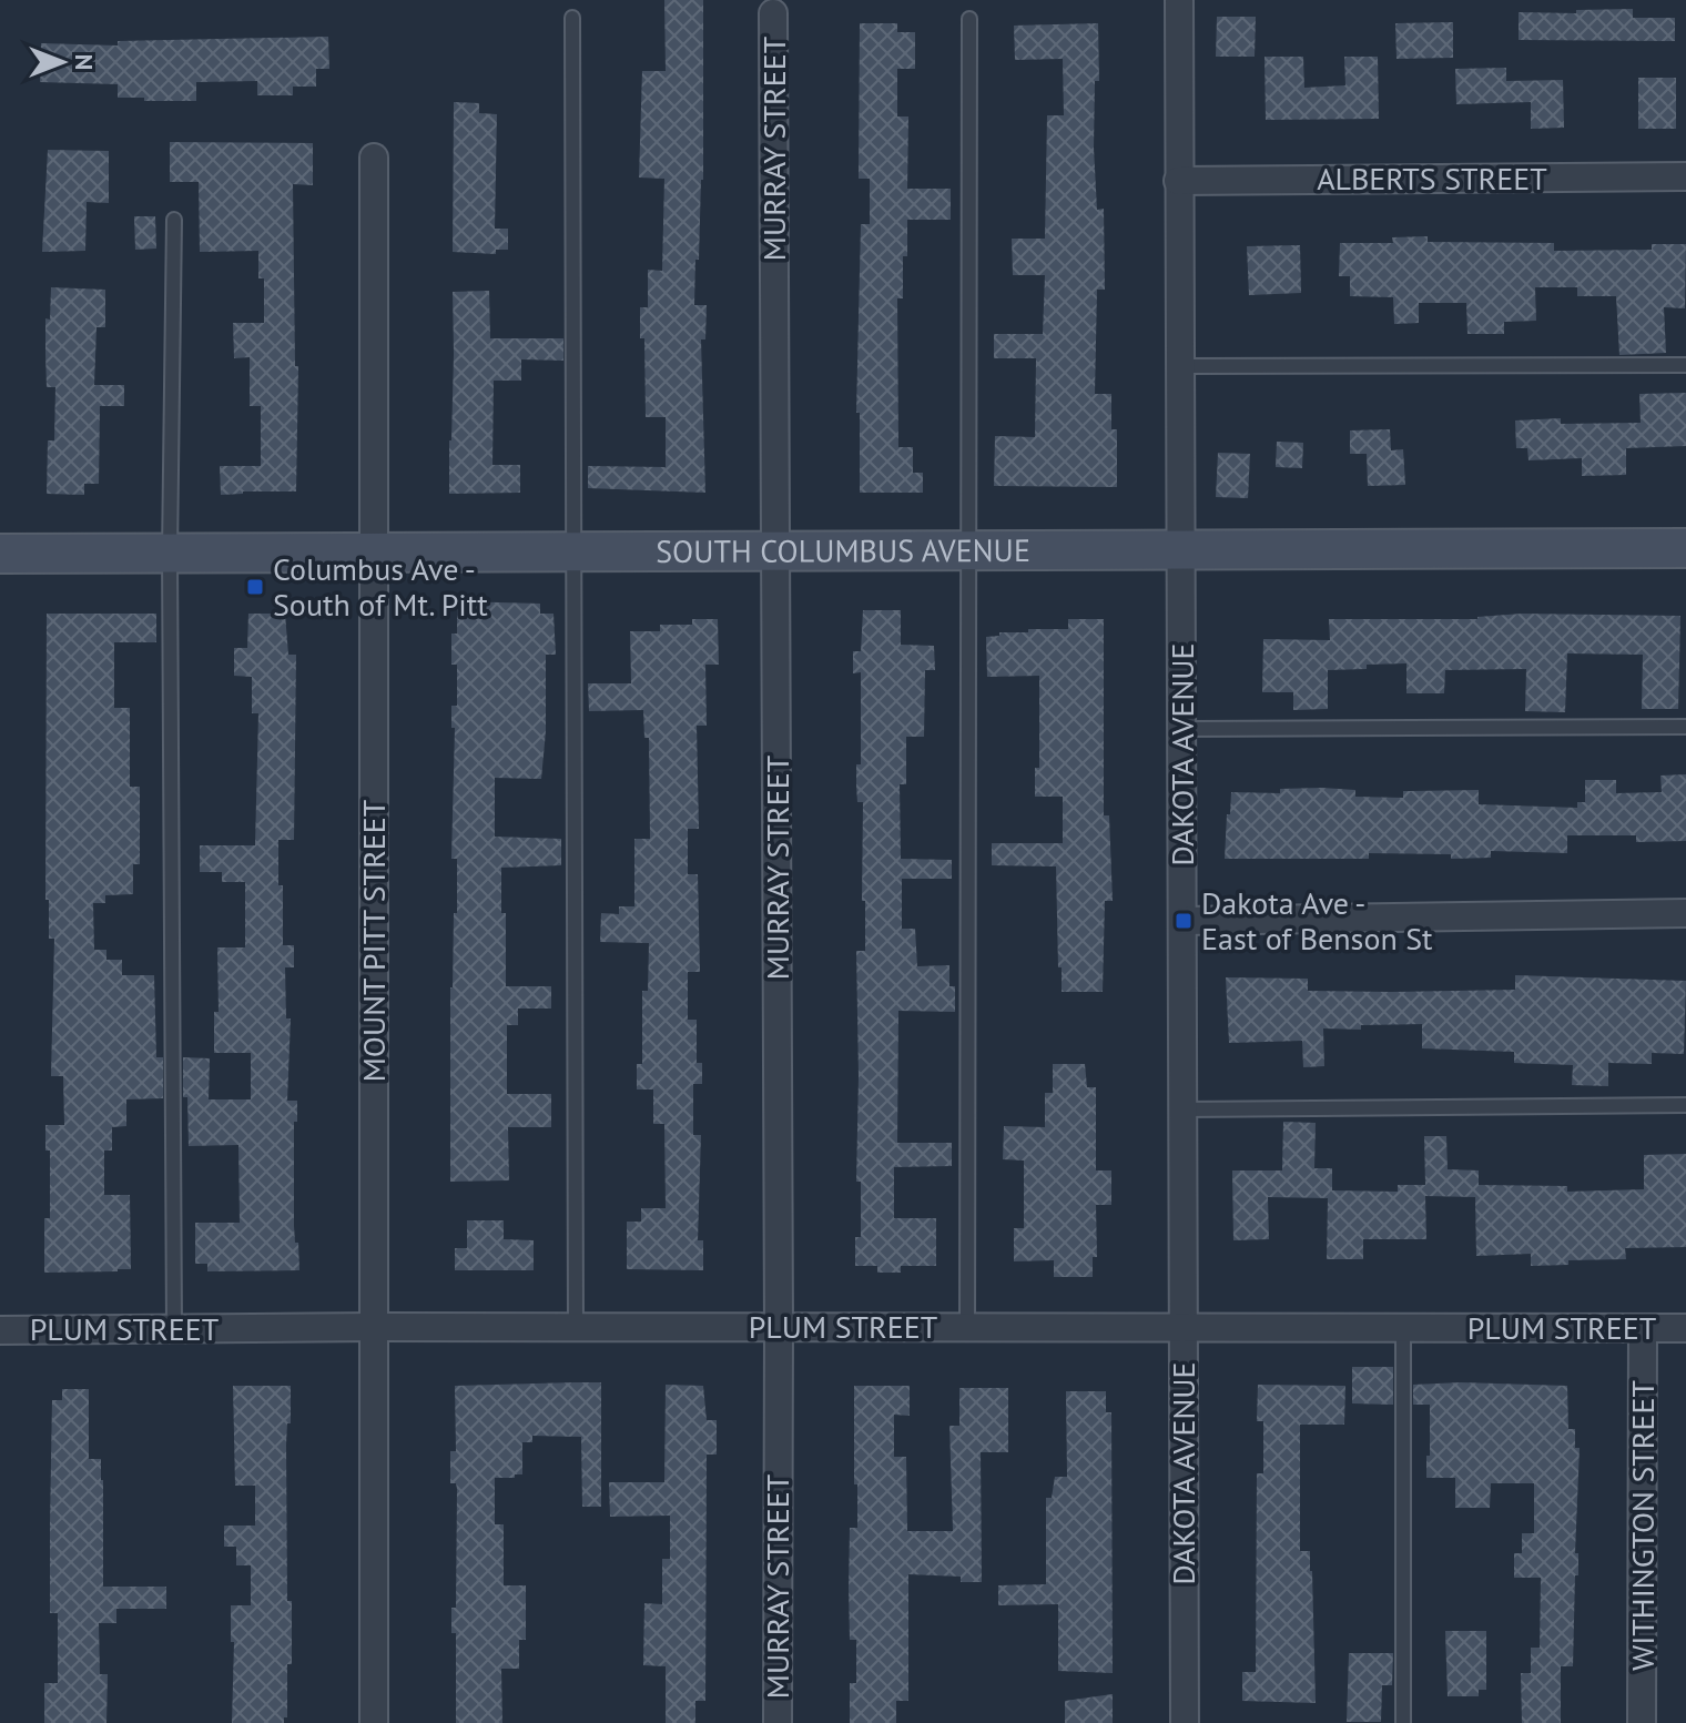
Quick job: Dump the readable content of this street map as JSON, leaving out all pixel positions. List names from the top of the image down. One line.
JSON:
{"streets":{"main road":["SOUTH COLUMBUS AVENUE"],"street":["MURRAY STREET","ALBERTS STREET","DAKOTA AVENUE","MOUNT PITT STREET","PLUM STREET","WITHINGTON STREET"]},"crossings":[["MURRAY STREET","SOUTH COLUMBUS AVENUE"],["MURRAY STREET","PLUM STREET"],["ALBERTS STREET","DAKOTA AVENUE"],["SOUTH COLUMBUS AVENUE","DAKOTA AVENUE"],["SOUTH COLUMBUS AVENUE","MOUNT PITT STREET"],["DAKOTA AVENUE","PLUM STREET"],["MOUNT PITT STREET","PLUM STREET"],["PLUM STREET","WITHINGTON STREET"]],"places":{"transit":["Columbus Ave - South of Mt. Pitt","Dakota Ave - East of Benson St"]},"north":"right"}
